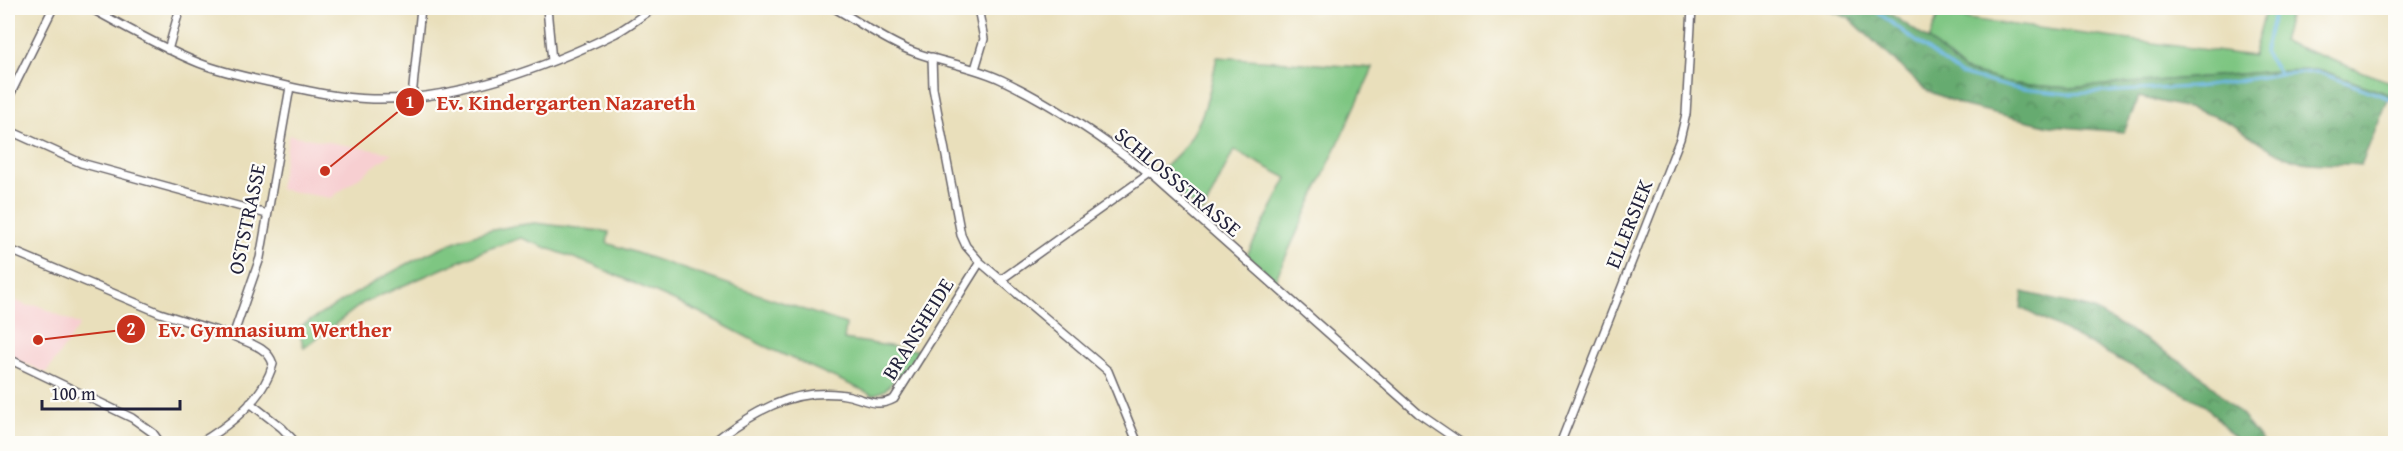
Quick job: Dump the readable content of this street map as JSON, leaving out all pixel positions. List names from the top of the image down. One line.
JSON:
{"streets":{"street":["SCHLOSSSTRASSE","OSTSTRASSE","ELLERSIEK","BRANSHEIDE"]},"places":["Ev. Kindergarten Nazareth","Ev. Gymnasium Werther"],"scale_bar":"100 m"}
